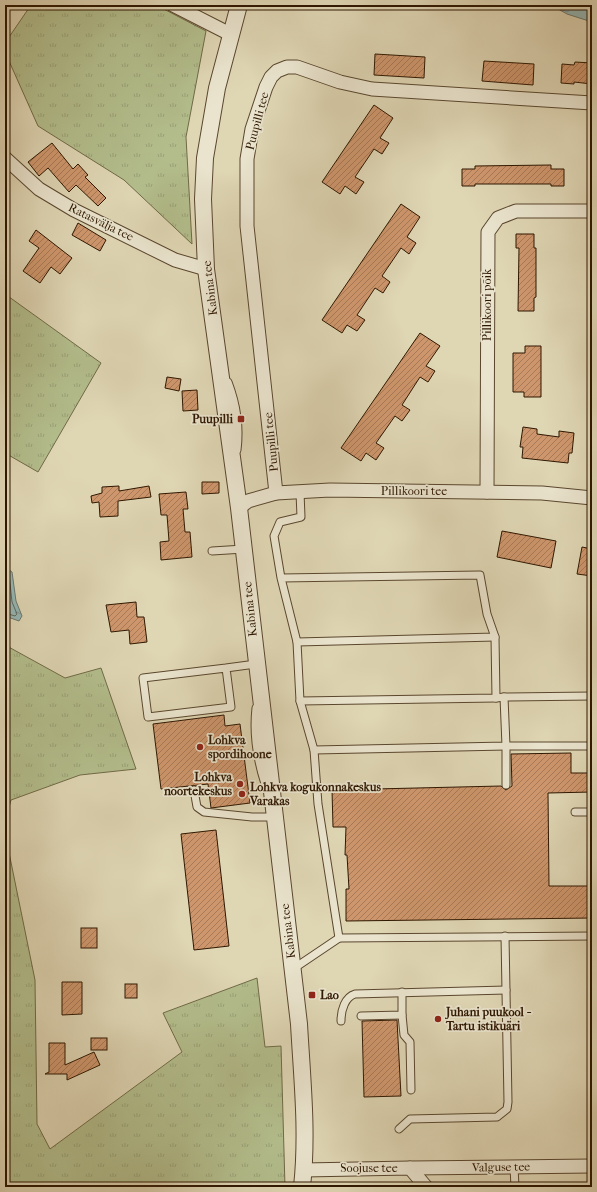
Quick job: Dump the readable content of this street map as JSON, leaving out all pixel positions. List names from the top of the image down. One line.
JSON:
{"streets":{"street":["Puupilli tee","Ratasvälja tee","Kabina tee","Pillikoori põik","Pillikoori tee","Valguse tee","Soojuse tee"]},"crossings":[["Puupilli tee","Pillikoori tee"],["Ratasvälja tee","Kabina tee"],["Kabina tee","Pillikoori tee"],["Kabina tee","Soojuse tee"],["Pillikoori põik","Pillikoori tee"],["Valguse tee","Soojuse tee"]],"places":{"transit":["Puupilli","Lao"],"other":["Lohkva spordihoone","Lohkva noortekeskus","Lohkva kogukonnakeskus Varakas","Juhani puukool - Tartu istikuäri"]}}
